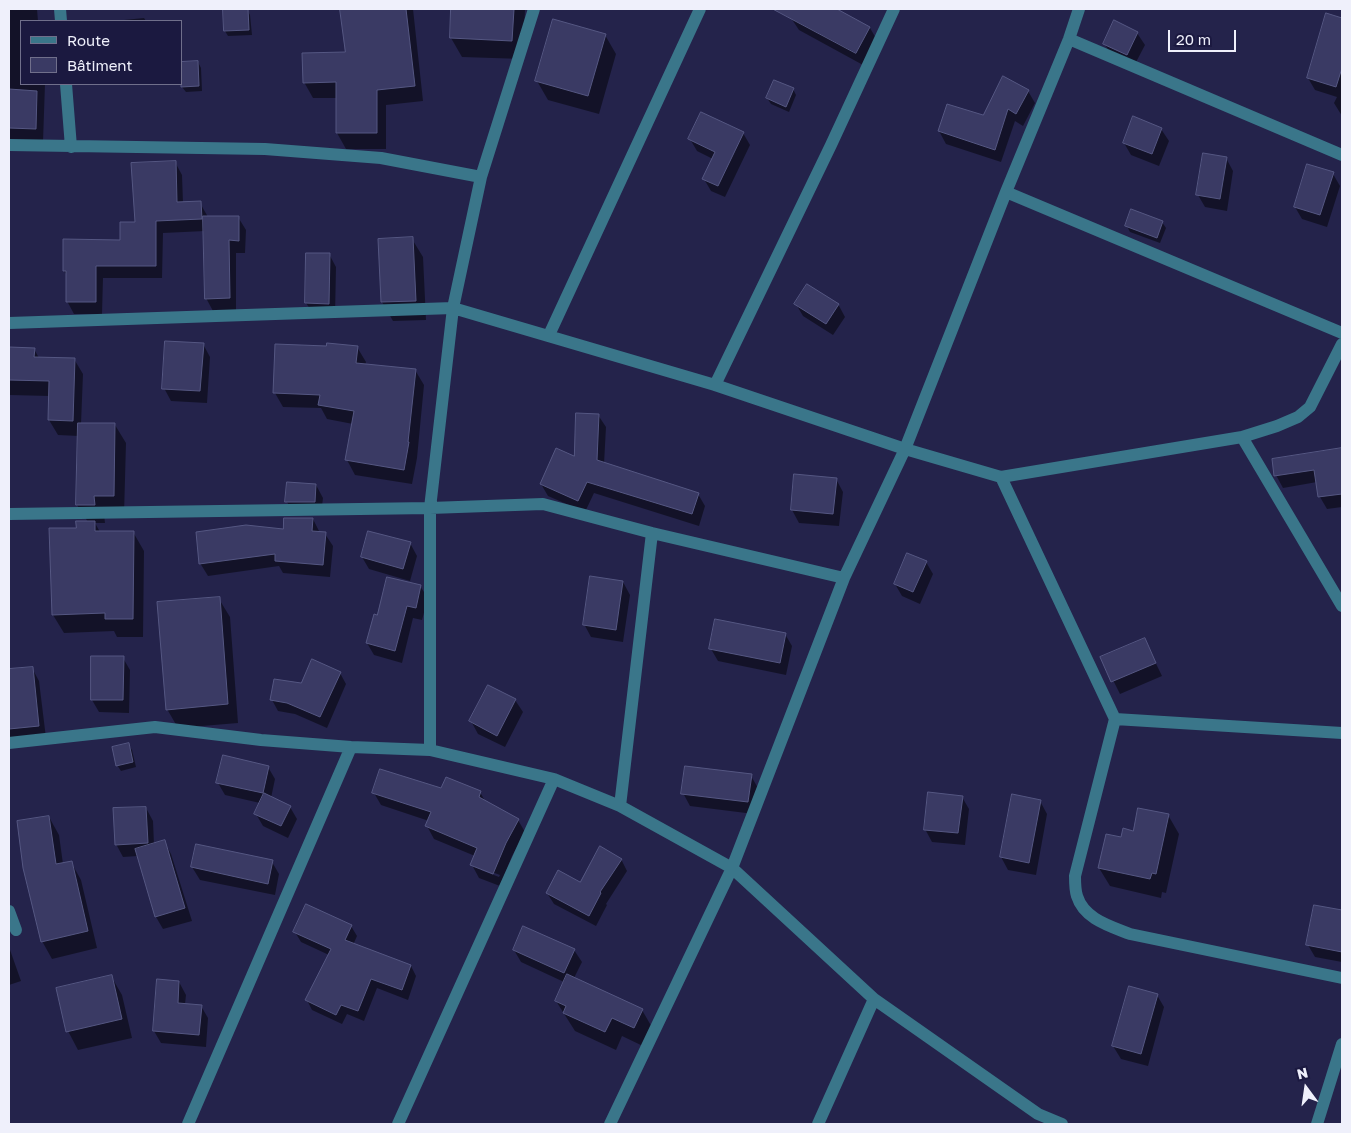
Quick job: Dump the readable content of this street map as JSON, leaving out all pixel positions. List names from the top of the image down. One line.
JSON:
{"legend":["Route","Bâtiment"],"scale_bar":"20 m","north":"top"}
